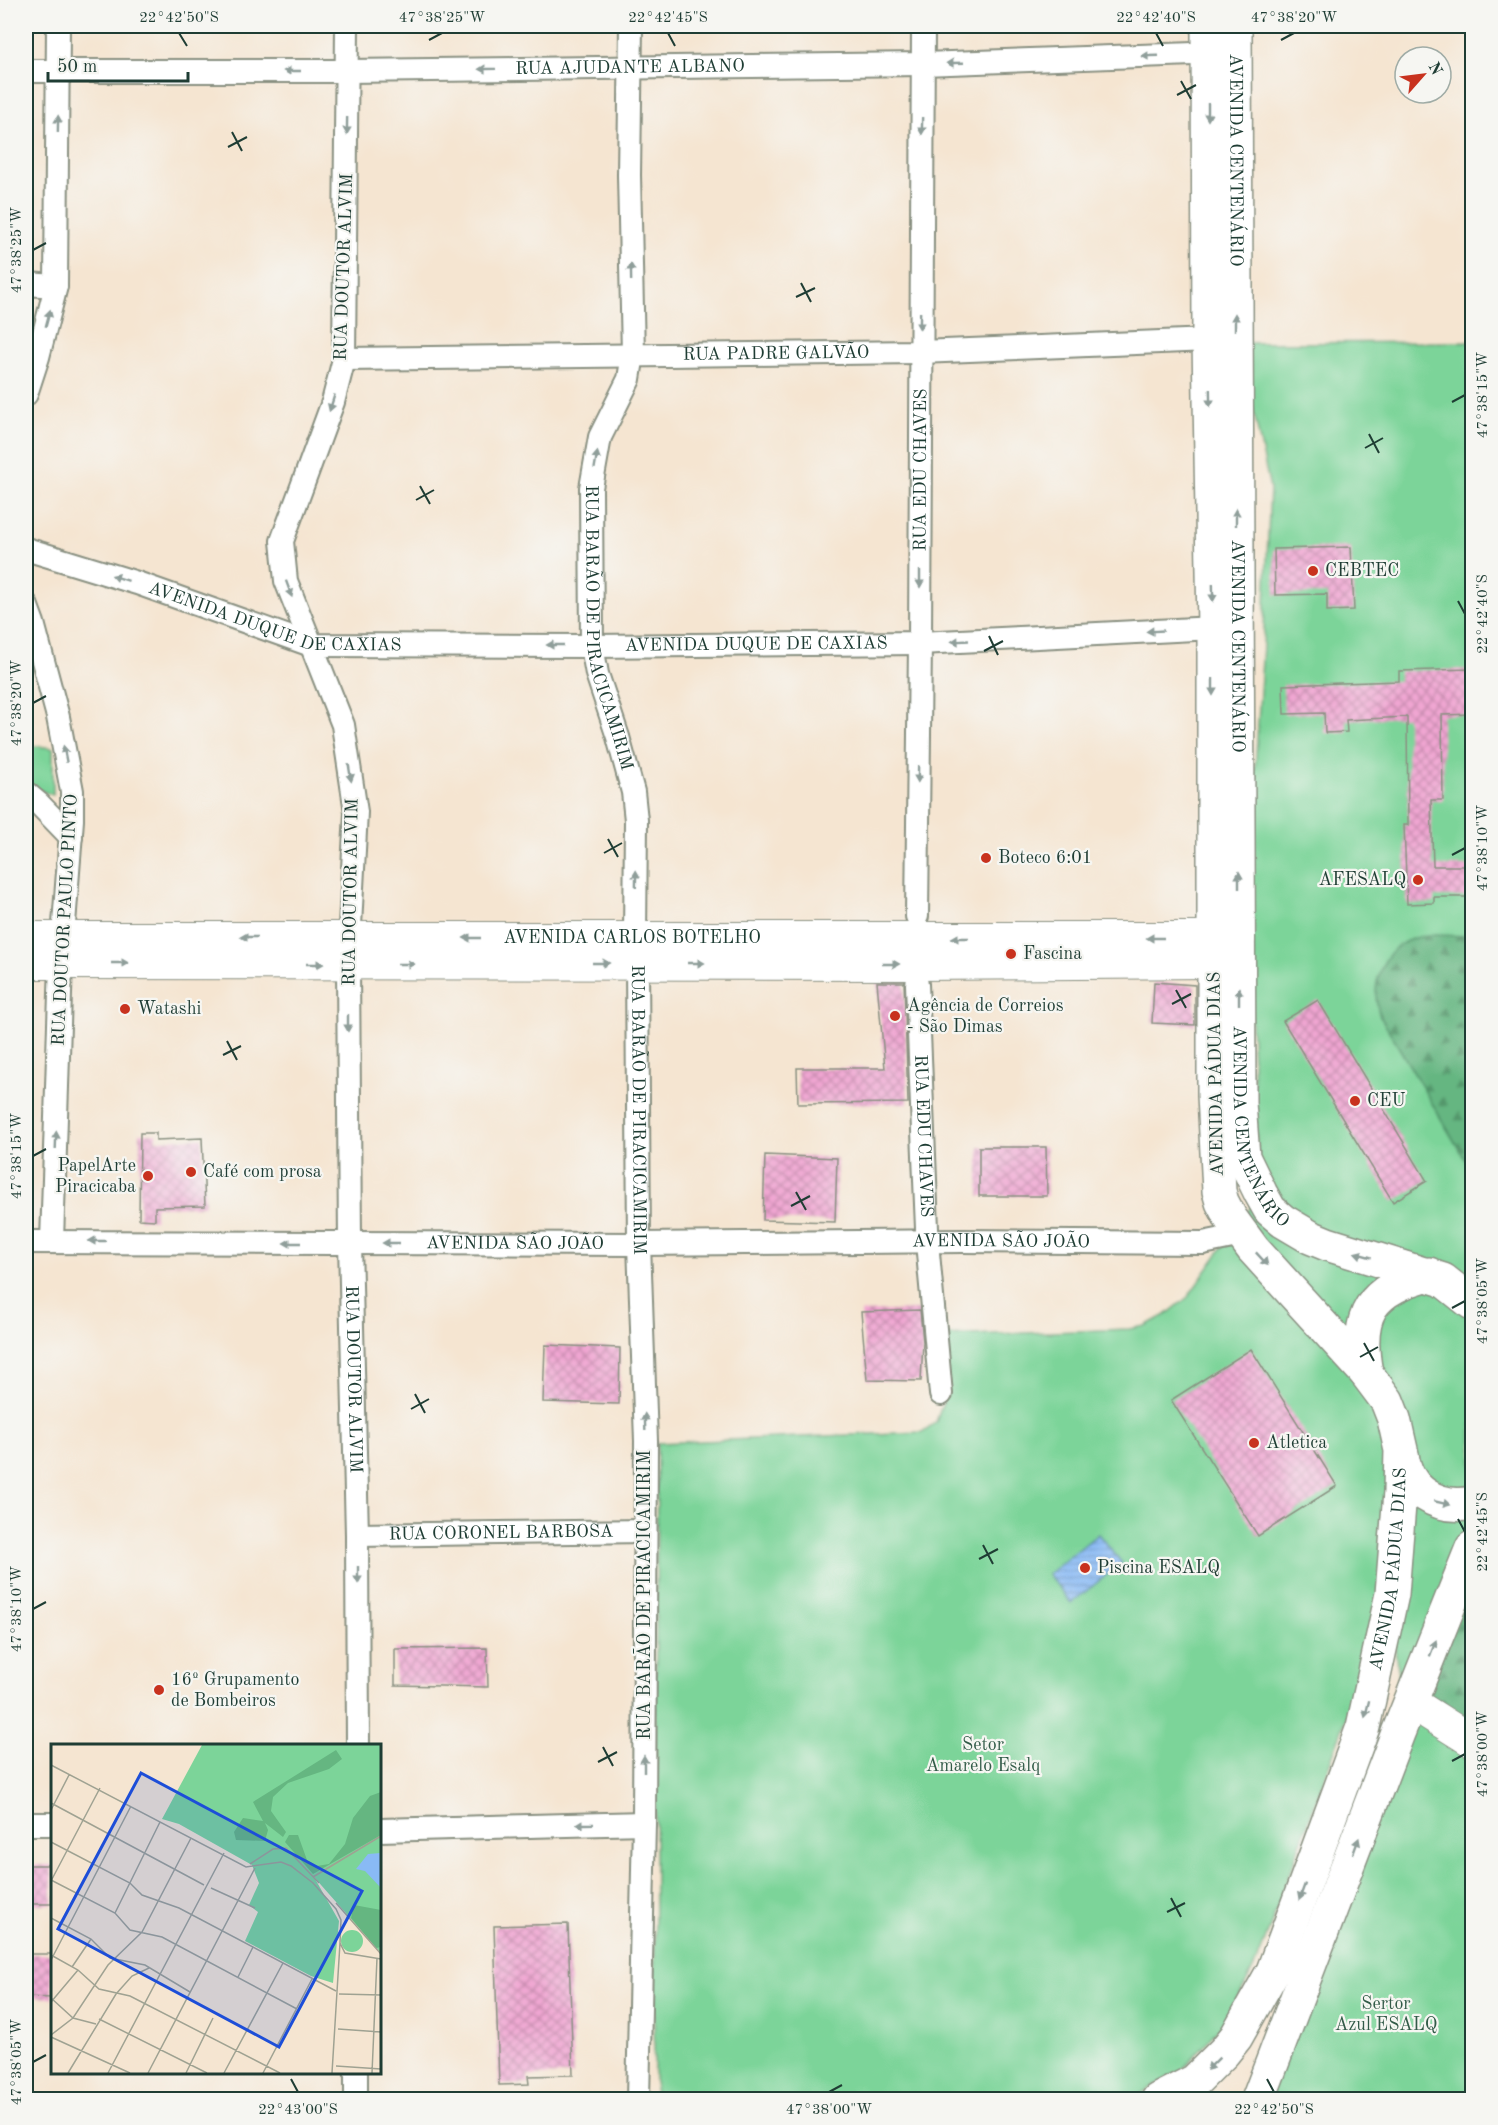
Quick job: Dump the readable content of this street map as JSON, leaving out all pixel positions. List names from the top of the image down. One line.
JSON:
{"streets":{"highway":["AVENIDA CENTENÁRIO","AVENIDA PÁDUA DIAS"],"main road":["AVENIDA CARLOS BOTELHO"],"street":["RUA AJUDANTE ALBANO","RUA DOUTOR ALVIM","RUA PADRE GALVÃO","RUA EDU CHAVES","AVENIDA DUQUE DE CAXIAS","RUA BARÃO DE PIRACICAMIRIM","RUA DOUTOR PAULO PINTO","AVENIDA SÃO JOÃO","RUA CORONEL BARBOSA"]},"crossings":[["RUA AJUDANTE ALBANO","AVENIDA CENTENÁRIO"],["RUA AJUDANTE ALBANO","RUA DOUTOR ALVIM"],["RUA AJUDANTE ALBANO","RUA EDU CHAVES"],["RUA AJUDANTE ALBANO","RUA BARÃO DE PIRACICAMIRIM"],["AVENIDA CENTENÁRIO","RUA PADRE GALVÃO"],["AVENIDA CENTENÁRIO","AVENIDA DUQUE DE CAXIAS"],["AVENIDA CENTENÁRIO","AVENIDA CARLOS BOTELHO"],["AVENIDA CENTENÁRIO","AVENIDA PÁDUA DIAS"],["RUA DOUTOR ALVIM","RUA PADRE GALVÃO"],["RUA DOUTOR ALVIM","AVENIDA DUQUE DE CAXIAS"],["RUA DOUTOR ALVIM","AVENIDA CARLOS BOTELHO"],["RUA DOUTOR ALVIM","AVENIDA SÃO JOÃO"],["RUA DOUTOR ALVIM","RUA CORONEL BARBOSA"],["RUA PADRE GALVÃO","RUA EDU CHAVES"],["RUA PADRE GALVÃO","RUA BARÃO DE PIRACICAMIRIM"],["RUA EDU CHAVES","AVENIDA DUQUE DE CAXIAS"],["RUA EDU CHAVES","AVENIDA SÃO JOÃO"],["AVENIDA DUQUE DE CAXIAS","RUA BARÃO DE PIRACICAMIRIM"],["RUA BARÃO DE PIRACICAMIRIM","AVENIDA CARLOS BOTELHO"],["RUA BARÃO DE PIRACICAMIRIM","AVENIDA SÃO JOÃO"],["RUA BARÃO DE PIRACICAMIRIM","RUA CORONEL BARBOSA"],["RUA DOUTOR PAULO PINTO","AVENIDA CARLOS BOTELHO"],["RUA DOUTOR PAULO PINTO","AVENIDA SÃO JOÃO"],["AVENIDA CARLOS BOTELHO","AVENIDA PÁDUA DIAS"],["AVENIDA PÁDUA DIAS","AVENIDA SÃO JOÃO"]],"one_way":["RUA AJUDANTE ALBANO","RUA DOUTOR ALVIM","RUA EDU CHAVES","AVENIDA DUQUE DE CAXIAS","RUA BARÃO DE PIRACICAMIRIM","RUA DOUTOR PAULO PINTO","AVENIDA SÃO JOÃO"],"parks":["Setor Amarelo Esalq","Sertor Azul ESALQ"],"places":["CEBTEC","Boteco 6:01","AFESALQ","Fascina","Watashi","Agência de Correios - São Dimas","CEU","Café com prosa","PapelArte Piracicaba","Atletica","Piscina ESALQ","16º Grupamento de Bombeiros"],"scale_bar":"50 m","north":"top right","coordinates":["22°42'50\"S","47°38'25\"W","22°42'45\"S","22°42'40\"S","47°38'20\"W","47°38'15\"W","47°38'10\"W","47°38'05\"W","47°38'00\"W","22°43'00\"S"]}
